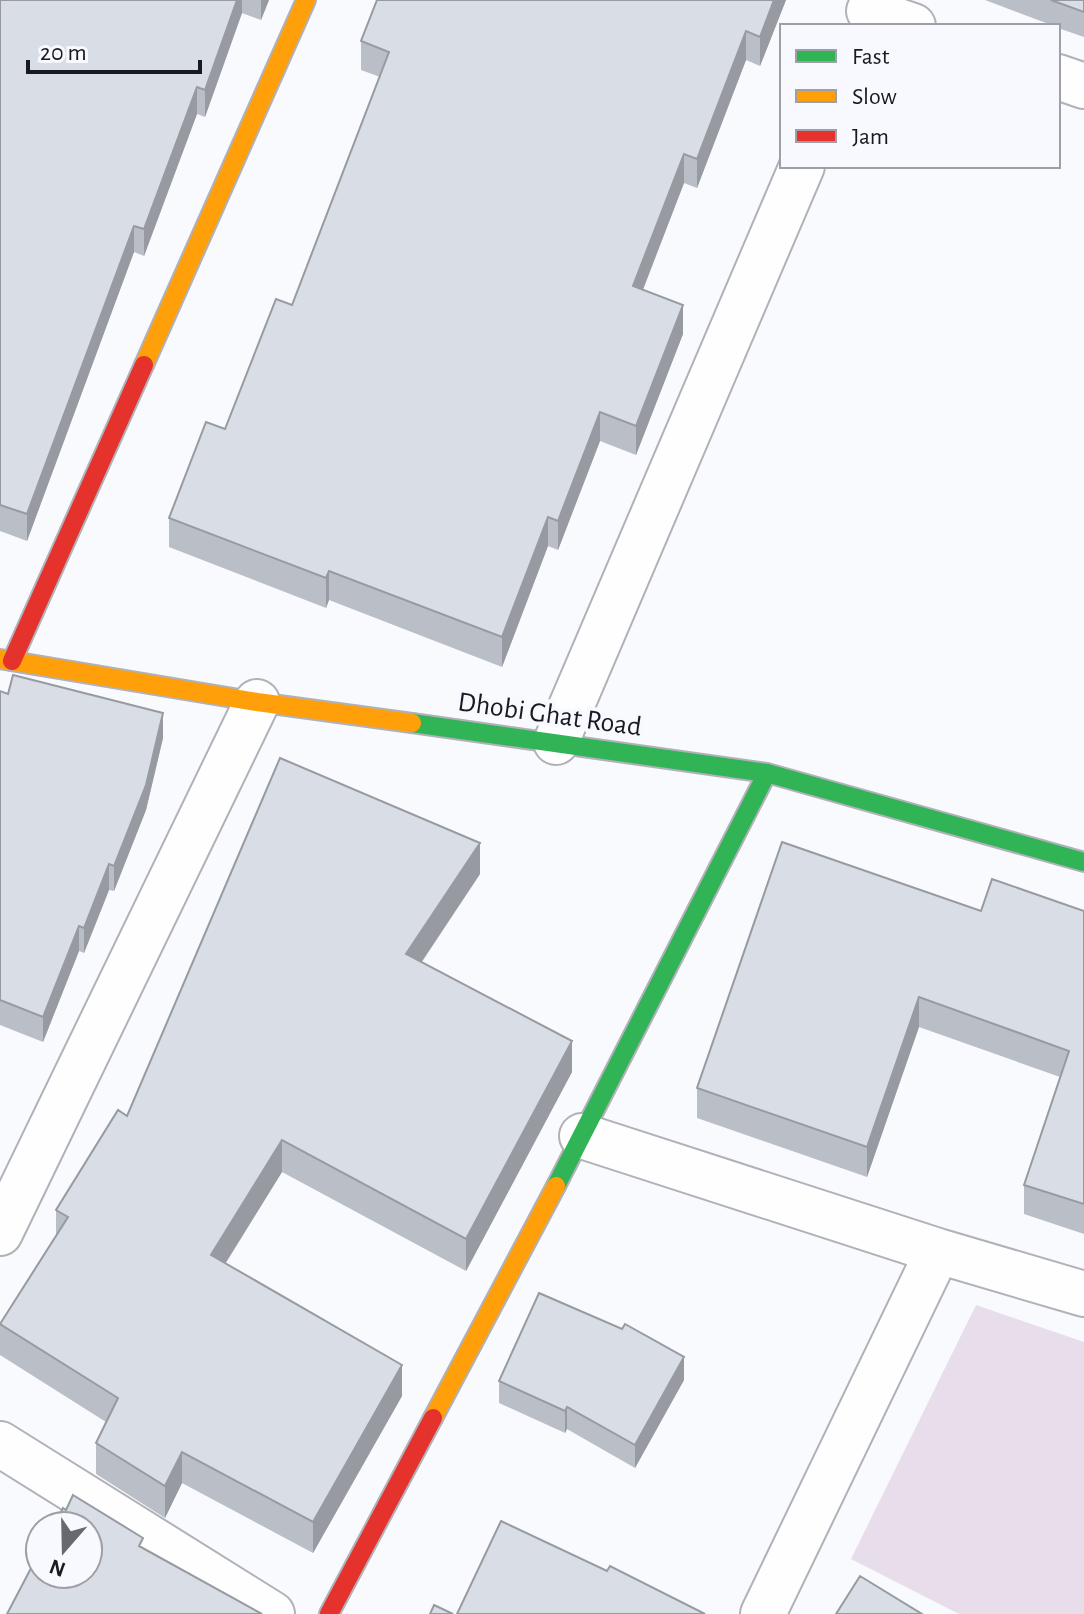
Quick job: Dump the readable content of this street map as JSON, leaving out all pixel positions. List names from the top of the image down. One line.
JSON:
{"streets":{"street":["Dhobi Ghat Road"]},"legend":["Fast","Slow","Jam"],"scale_bar":"20 m","north":"bottom"}
